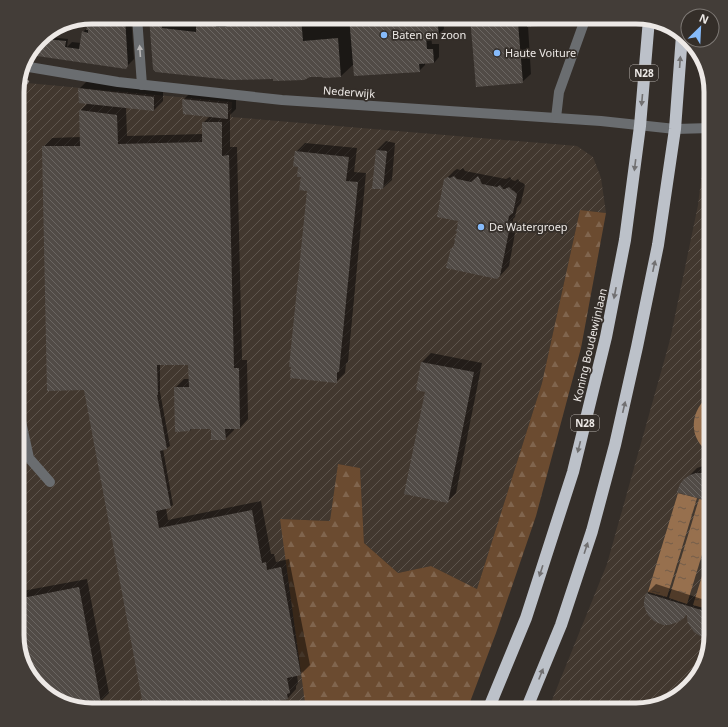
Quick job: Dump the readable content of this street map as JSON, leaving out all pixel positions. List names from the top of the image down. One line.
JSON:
{"streets":{"highway":["N28","Koning Boudewijnlaan"],"street":["Nederwijk"]},"crossings":[["Nederwijk","Koning Boudewijnlaan"]],"places":["Baten en zoon","Haute Voiture","De Watergroep"],"north":"top right"}
